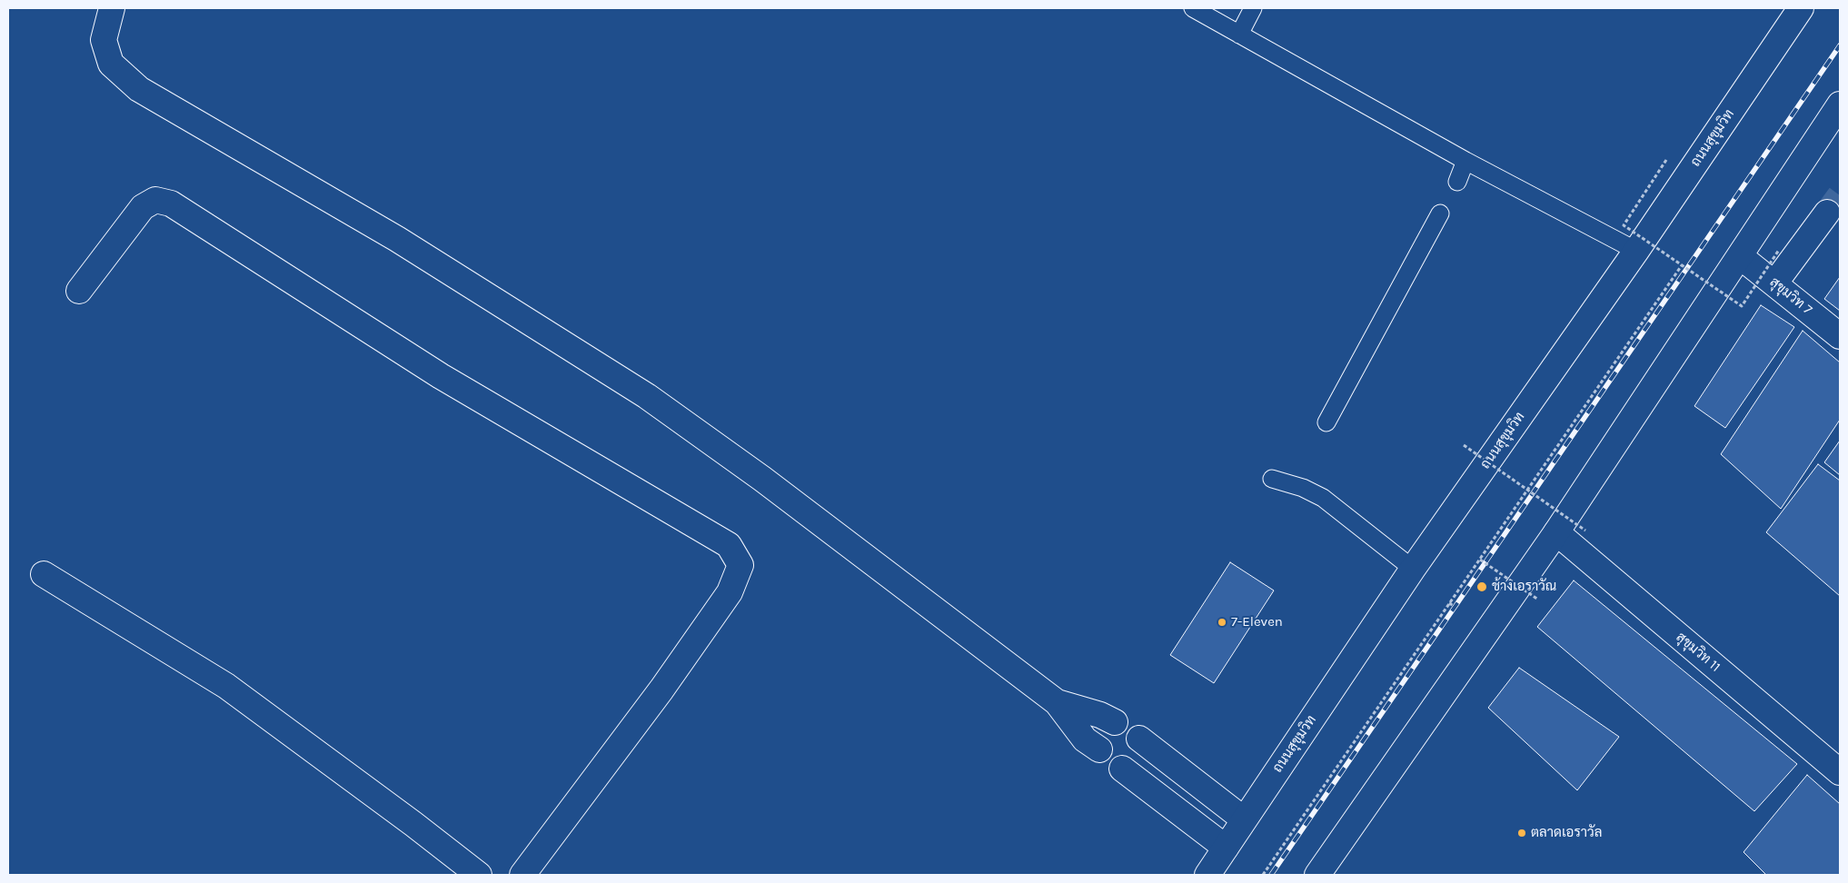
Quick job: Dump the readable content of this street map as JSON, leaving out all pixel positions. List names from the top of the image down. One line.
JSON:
{"streets":{"main road":["ถนนสุขุมวิท","สุขุมวิท 7","สุขุมวิท 11"]},"places":["ช้างเอราวัณ","7-Eleven","ตลาดเอราวัล"]}
